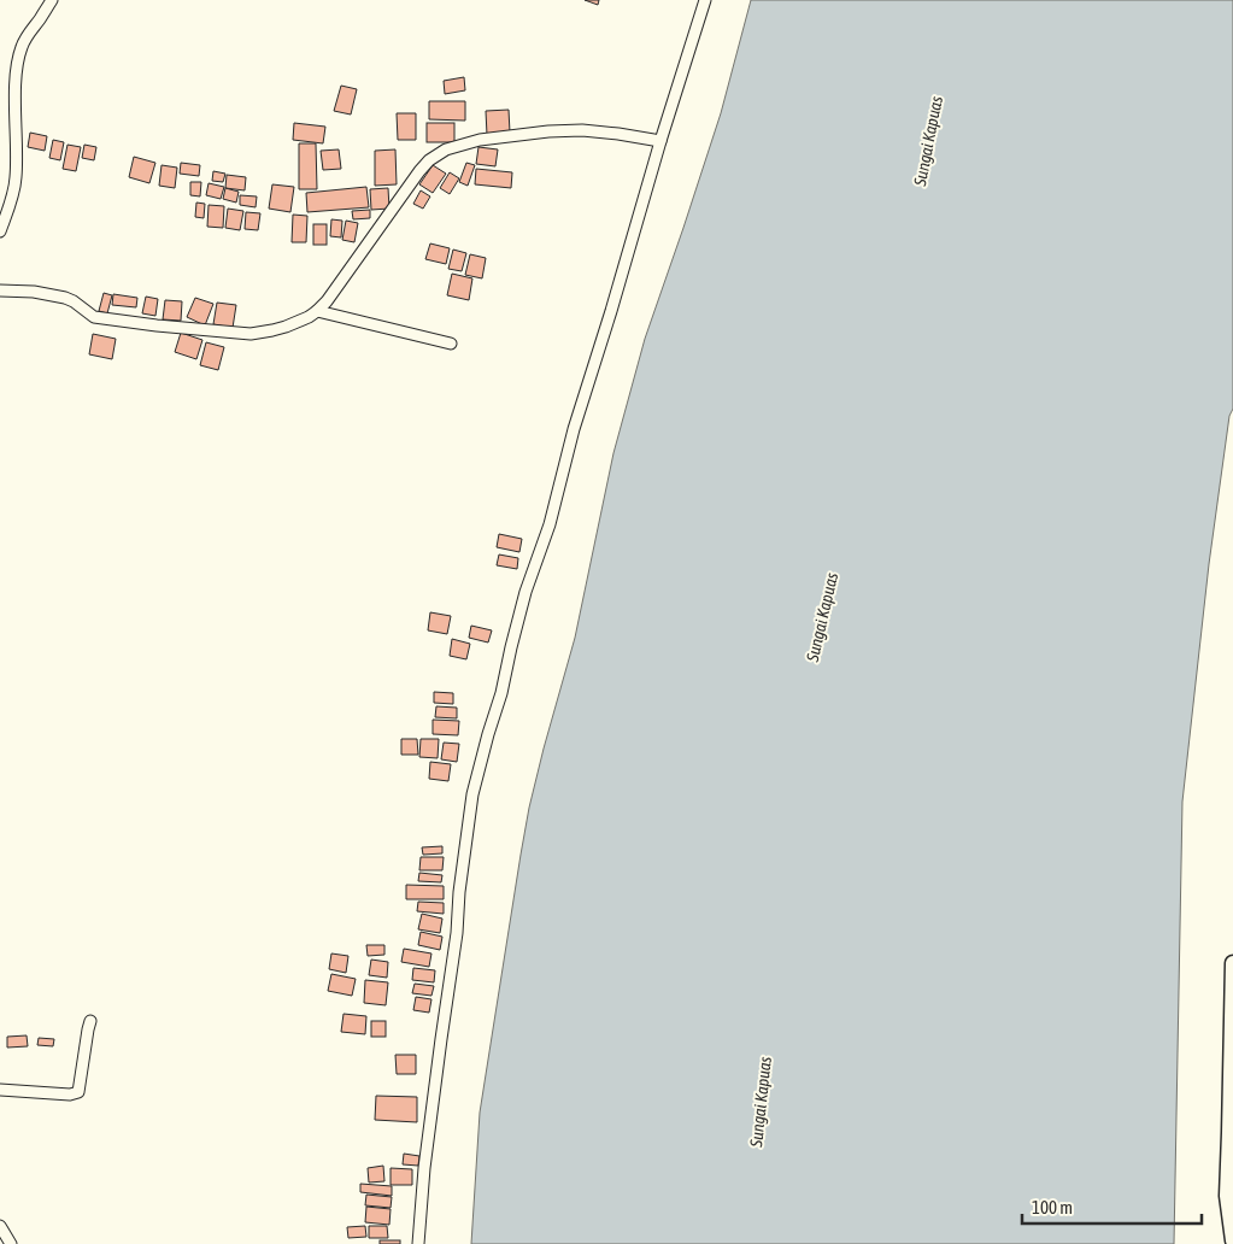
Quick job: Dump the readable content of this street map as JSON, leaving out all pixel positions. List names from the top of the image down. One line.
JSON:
{"water":["Sungai Kapuas"],"scale_bar":"100 m"}
